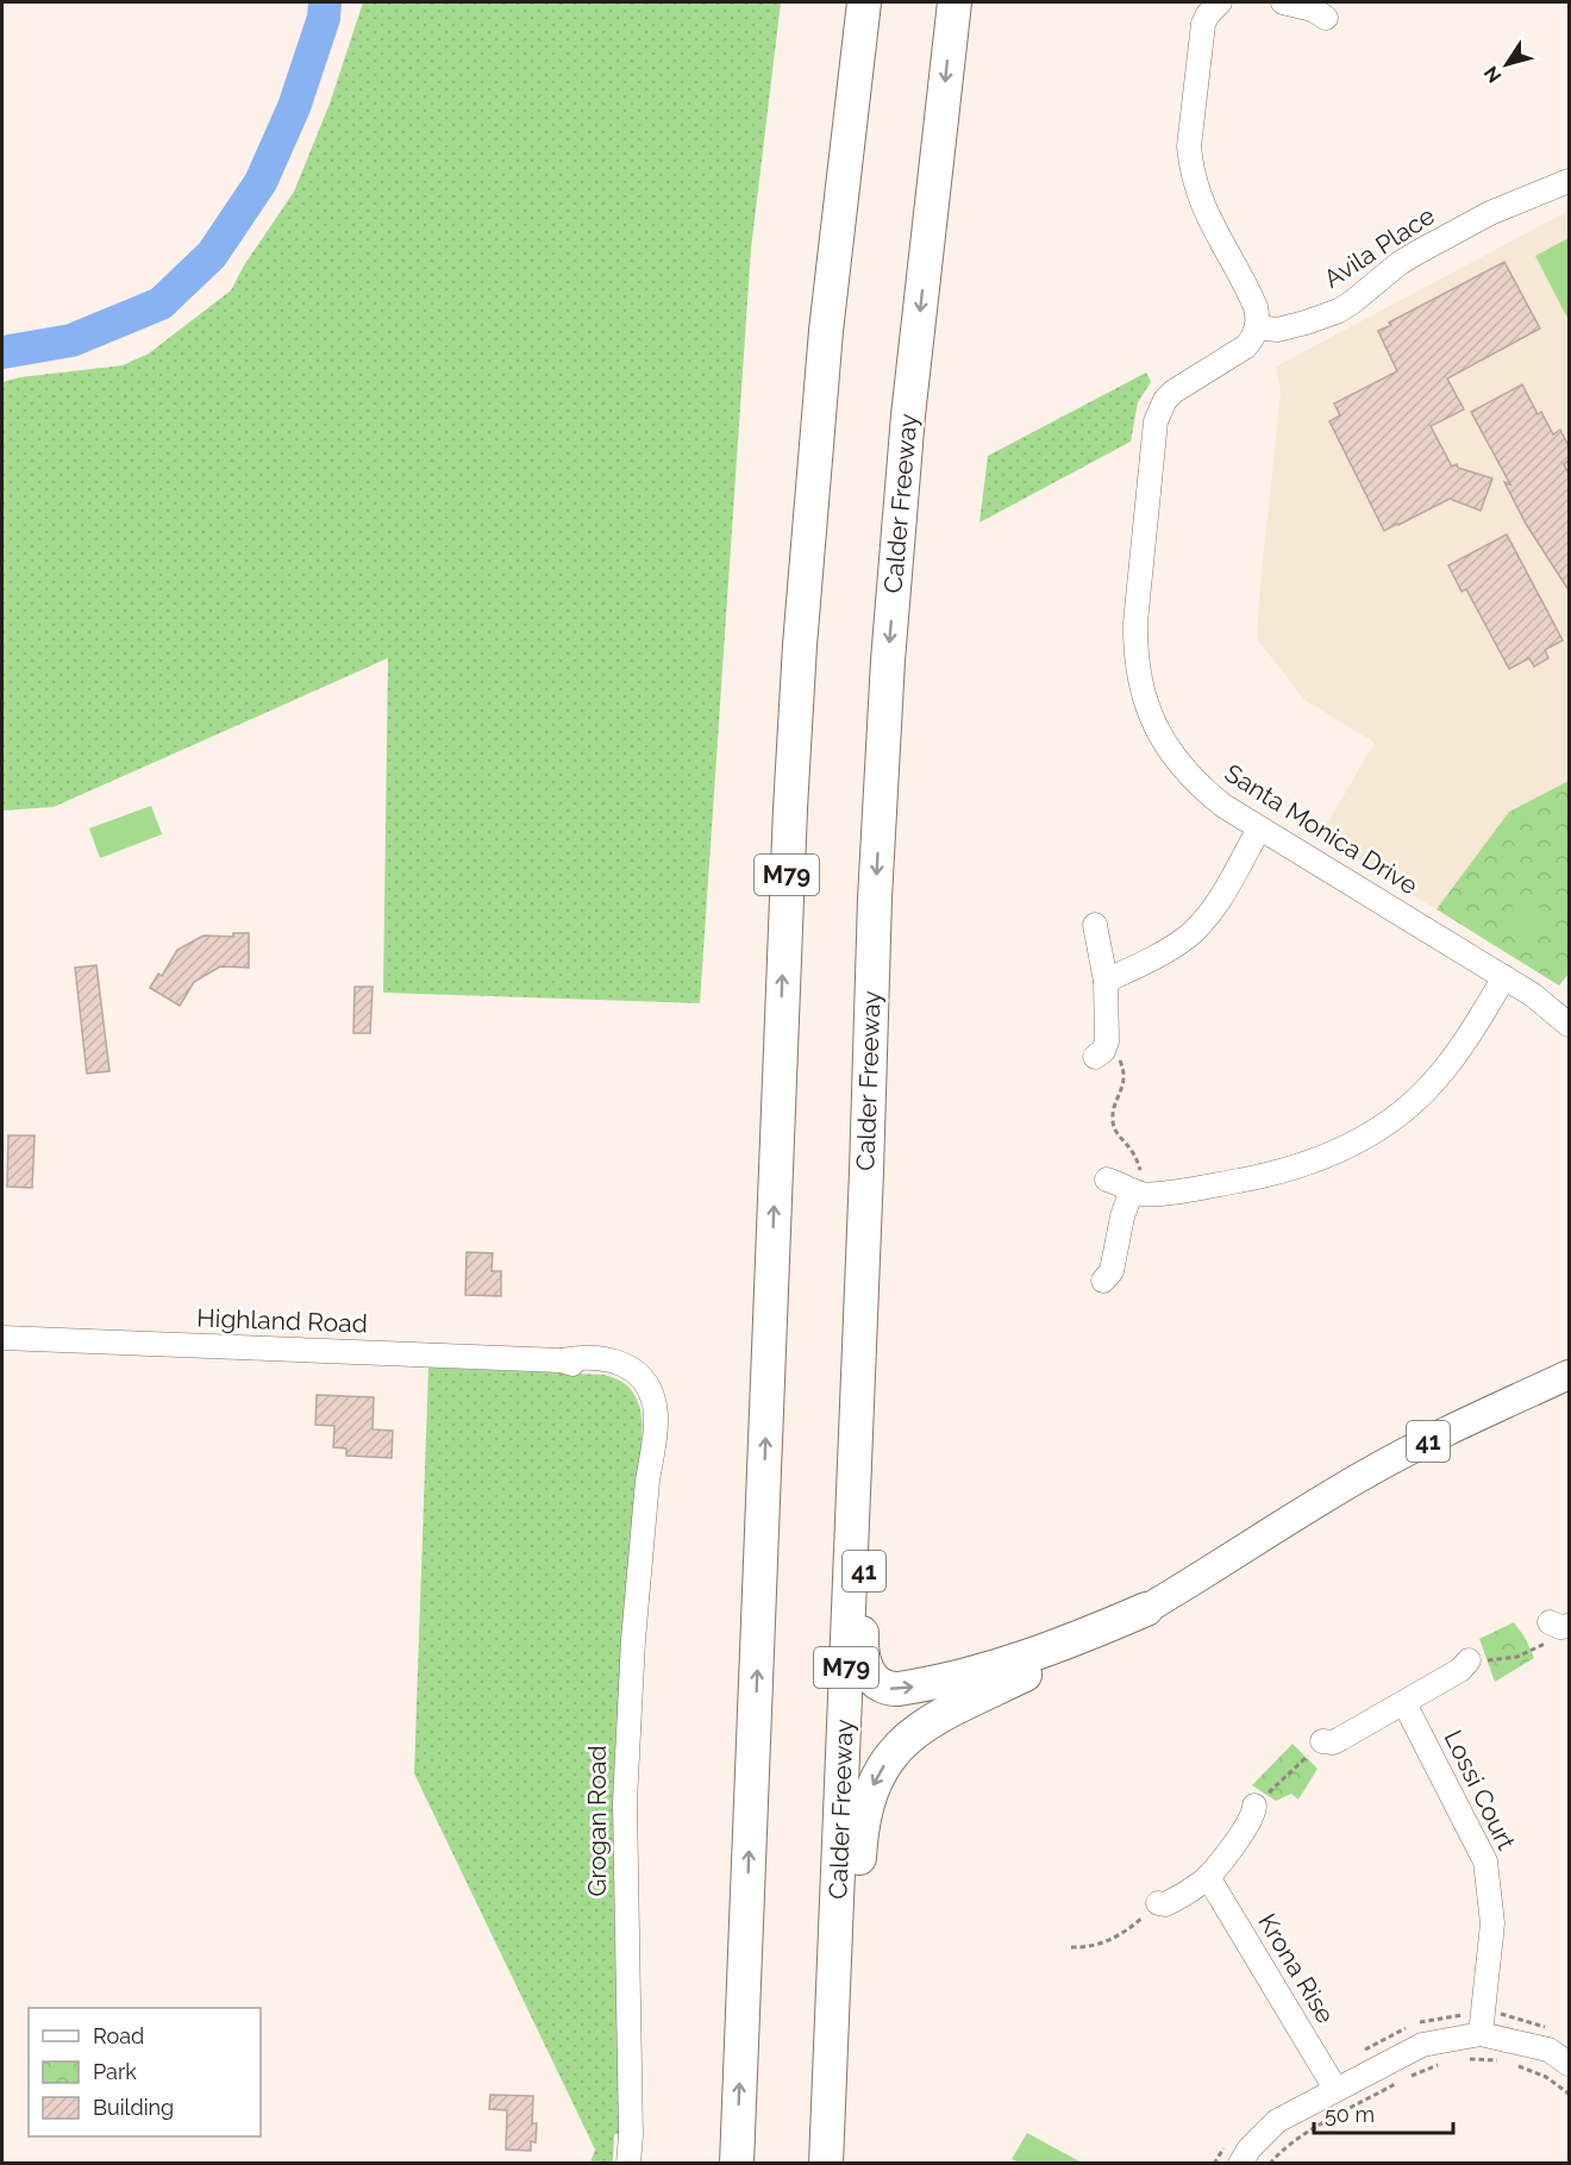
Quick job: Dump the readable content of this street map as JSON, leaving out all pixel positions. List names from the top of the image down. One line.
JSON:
{"streets":{"highway":["Calder Freeway","M79","41"],"street":["Avila Place","Santa Monica Drive","Highland Road","Lossi Court","Grogan Road","Krona Rise"]},"crossings":[["Avila Place","Santa Monica Drive"],["Calder Freeway","41"],["Highland Road","Grogan Road"]],"legend":["Road","Park","Building"],"scale_bar":"50 m","north":"bottom left"}
